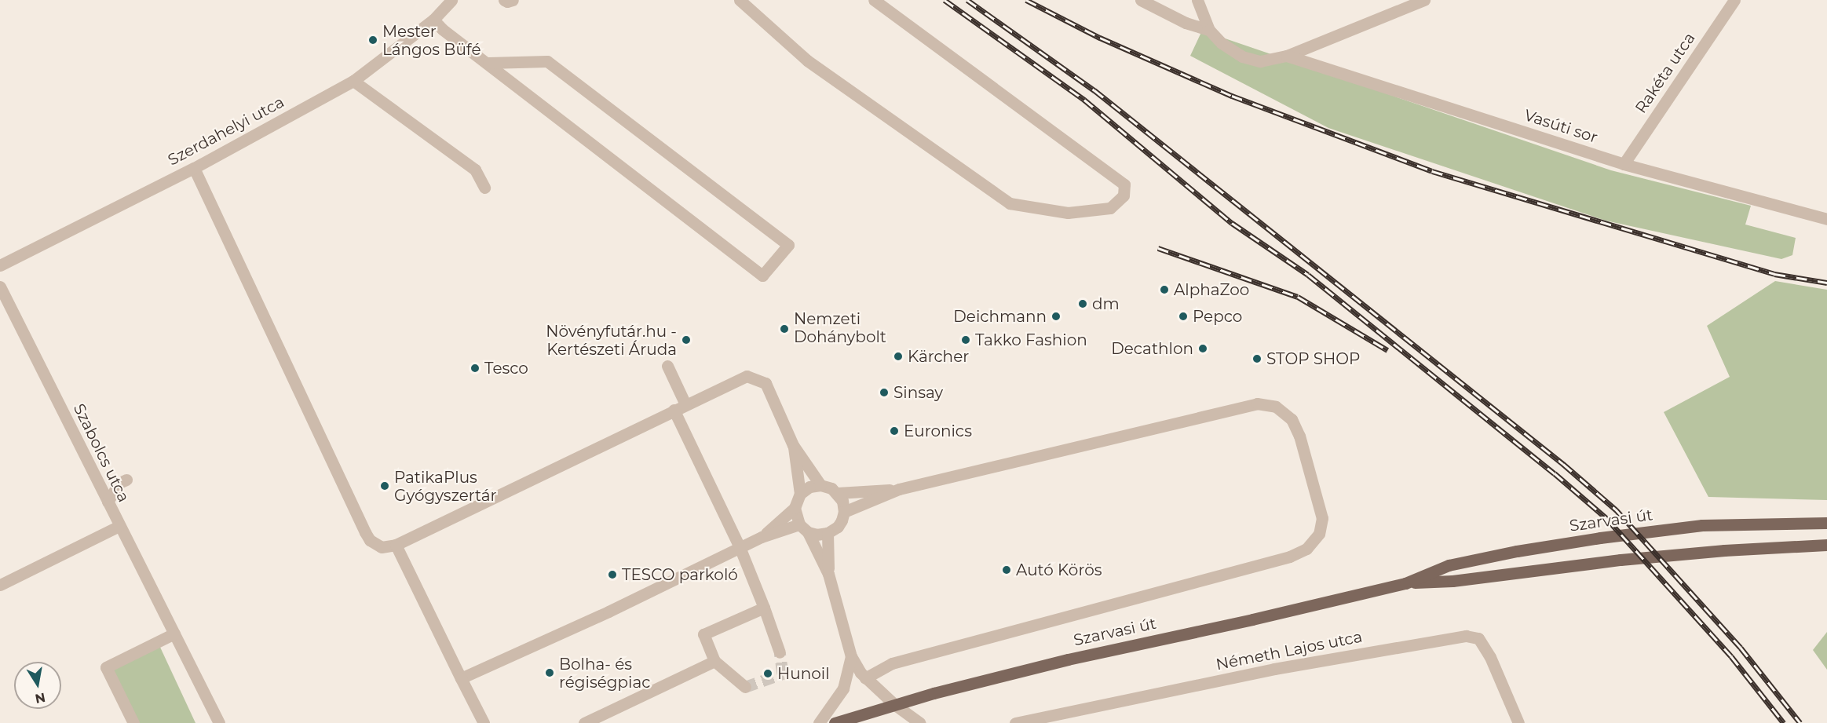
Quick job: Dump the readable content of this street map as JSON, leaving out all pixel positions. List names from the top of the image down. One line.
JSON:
{"streets":{"main road":["Szarvasi út"],"street":["Rakéta utca","Vasúti sor","Szerdahelyi utca","Szabolcs utca","Németh Lajos utca"]},"crossings":[["Rakéta utca","Vasúti sor"]],"places":["Mester Lángos Büfé","AlphaZoo","dm","Deichmann","Pepco","Nemzeti Dohánybolt","Növényfutár.hu - Kertészeti Áruda","Takko Fashion","Decathlon","Kärcher","STOP SHOP","Tesco","Sinsay","Euronics","PatikaPlus Gyógyszertár","Autó Körös","TESCO parkoló","Bolha- és régiségpiac","Hunoil"],"north":"bottom"}
